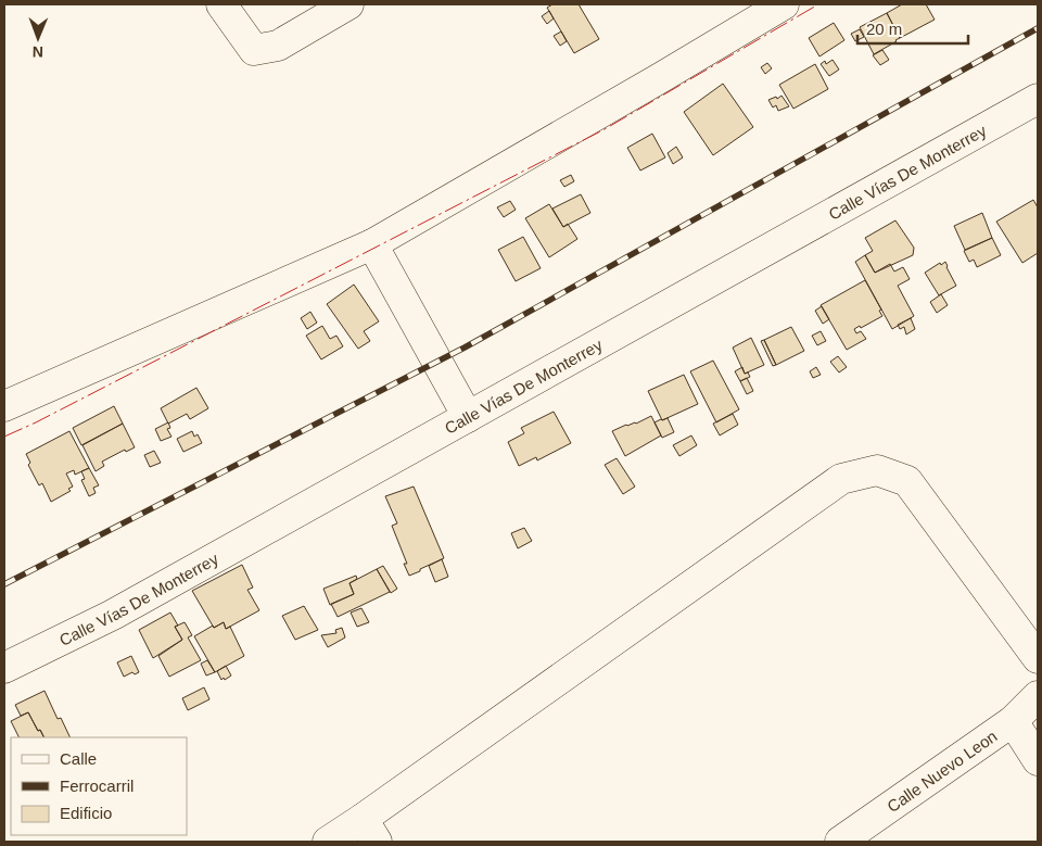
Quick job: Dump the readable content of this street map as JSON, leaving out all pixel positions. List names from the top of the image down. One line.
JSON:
{"streets":{"street":["Calle Vías De Monterrey","Calle Nuevo Leon"]},"legend":["Calle","Ferrocarril","Edificio"],"scale_bar":"20 m","north":"bottom"}
